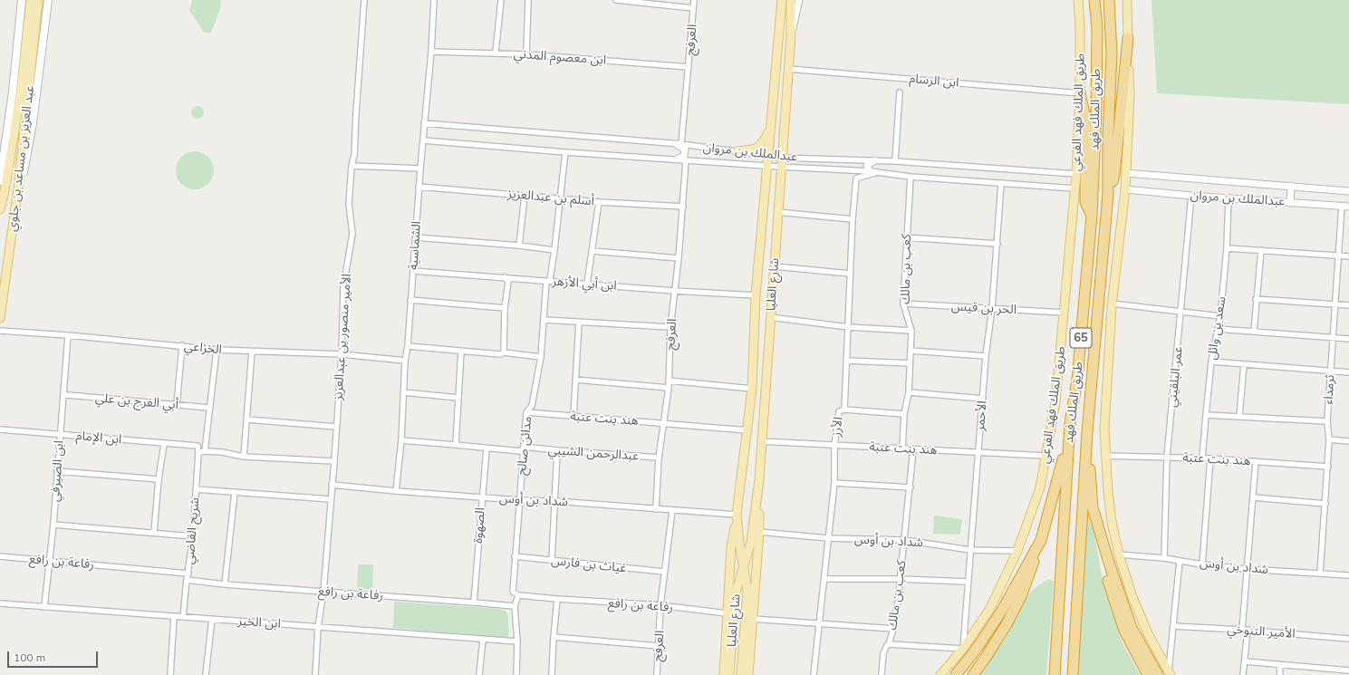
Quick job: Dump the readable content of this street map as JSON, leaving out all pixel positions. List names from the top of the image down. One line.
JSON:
{"streets":{"highway":["طريق الملك فهد","65"],"main road":["طريق الملك فهد الفرعي","عبد العزيز بن مساعد بن جلوي","شارع العليا"],"street":["العرفج","ابن معصوم المدني","ابن الرسام","عبدالملك بن مروان","أسلم بن عبدالعزيز","الشماسية","كعب بن مالك","ابن أبي الأزهر","الحر بن قيس","سعد بن وائل","الأمير منصور بن عبدالعزيز","الخزاعي","عمر البلقيني","ثرمداء","أبي الفرج بن علي","الأحمر","هند بنت عتبة","الأرز","ابن الإمام","مدائن صالح","عبدالرحمن الشيبي","ابن الصيرفي","شداد بن أوس","الصهوة","شريح القاضي","رفاعة بن رافع","غياث بن فارس","ابن الخير","الأمير التنوخي"]},"crossings":[["العرفج","ابن معصوم المدني"],["العرفج","عبدالملك بن مروان"],["العرفج","أسلم بن عبدالعزيز"],["العرفج","ابن أبي الأزهر"],["العرفج","هند بنت عتبة"],["العرفج","عبدالرحمن الشيبي"],["العرفج","شداد بن أوس"],["العرفج","رفاعة بن رافع"],["العرفج","غياث بن فارس"],["ابن معصوم المدني","الشماسية"],["ابن الرسام","طريق الملك فهد الفرعي"],["ابن الرسام","شارع العليا"],["طريق الملك فهد الفرعي","عبدالملك بن مروان"],["طريق الملك فهد الفرعي","الحر بن قيس"],["طريق الملك فهد الفرعي","الأحمر"],["طريق الملك فهد الفرعي","هند بنت عتبة"],["طريق الملك فهد الفرعي","شداد بن أوس"],["عبدالملك بن مروان","الشماسية"],["عبدالملك بن مروان","كعب بن مالك"],["عبدالملك بن مروان","شارع العليا"],["عبدالملك بن مروان","سعد بن وائل"],["عبدالملك بن مروان","عمر البلقيني"],["عبدالملك بن مروان","ثرمداء"],["عبدالملك بن مروان","الأحمر"],["عبدالملك بن مروان","الأرز"],["عبدالملك بن مروان","مدائن صالح"],["أسلم بن عبدالعزيز","الشماسية"],["أسلم بن عبدالعزيز","مدائن صالح"],["الشماسية","ابن أبي الأزهر"],["الشماسية","الخزاعي"],["الشماسية","عبدالرحمن الشيبي"],["الشماسية","شداد بن أوس"],["كعب بن مالك","الحر بن قيس"],["كعب بن مالك","هند بنت عتبة"],["كعب بن مالك","شداد بن أوس"],["ابن أبي الأزهر","شارع العليا"],["ابن أبي الأزهر","مدائن صالح"],["شارع العليا","هند بنت عتبة"],["شارع العليا","شداد بن أوس"],["الحر بن قيس","الأحمر"],["سعد بن وائل","هند بنت عتبة"],["الأمير منصور بن عبدالعزيز","الخزاعي"],["الأمير منصور بن عبدالعزيز","شداد بن أوس"],["الأمير منصور بن عبدالعزيز","رفاعة بن رافع"],["الأمير منصور بن عبدالعزيز","ابن الخير"],["الخزاعي","ابن الصيرفي"],["عمر البلقيني","هند بنت عتبة"],["عمر البلقيني","شداد بن أوس"],["ثرمداء","هند بنت عتبة"],["ثرمداء","شداد بن أوس"],["أبي الفرج بن علي","ابن الصيرفي"],["الأحمر","هند بنت عتبة"],["الأحمر","شداد بن أوس"],["هند بنت عتبة","الأرز"],["هند بنت عتبة","مدائن صالح"],["الأرز","شداد بن أوس"],["ابن الإمام","ابن الصيرفي"],["ابن الإمام","شريح القاضي"],["مدائن صالح","عبدالرحمن الشيبي"],["مدائن صالح","شداد بن أوس"],["مدائن صالح","رفاعة بن رافع"],["مدائن صالح","غياث بن فارس"],["عبدالرحمن الشيبي","الصهوة"],["ابن الصيرفي","رفاعة بن رافع"],["ابن الصيرفي","ابن الخير"],["شداد بن أوس","الصهوة"],["الصهوة","رفاعة بن رافع"],["شريح القاضي","رفاعة بن رافع"],["شريح القاضي","ابن الخير"]],"scale_bar":"100 m"}
